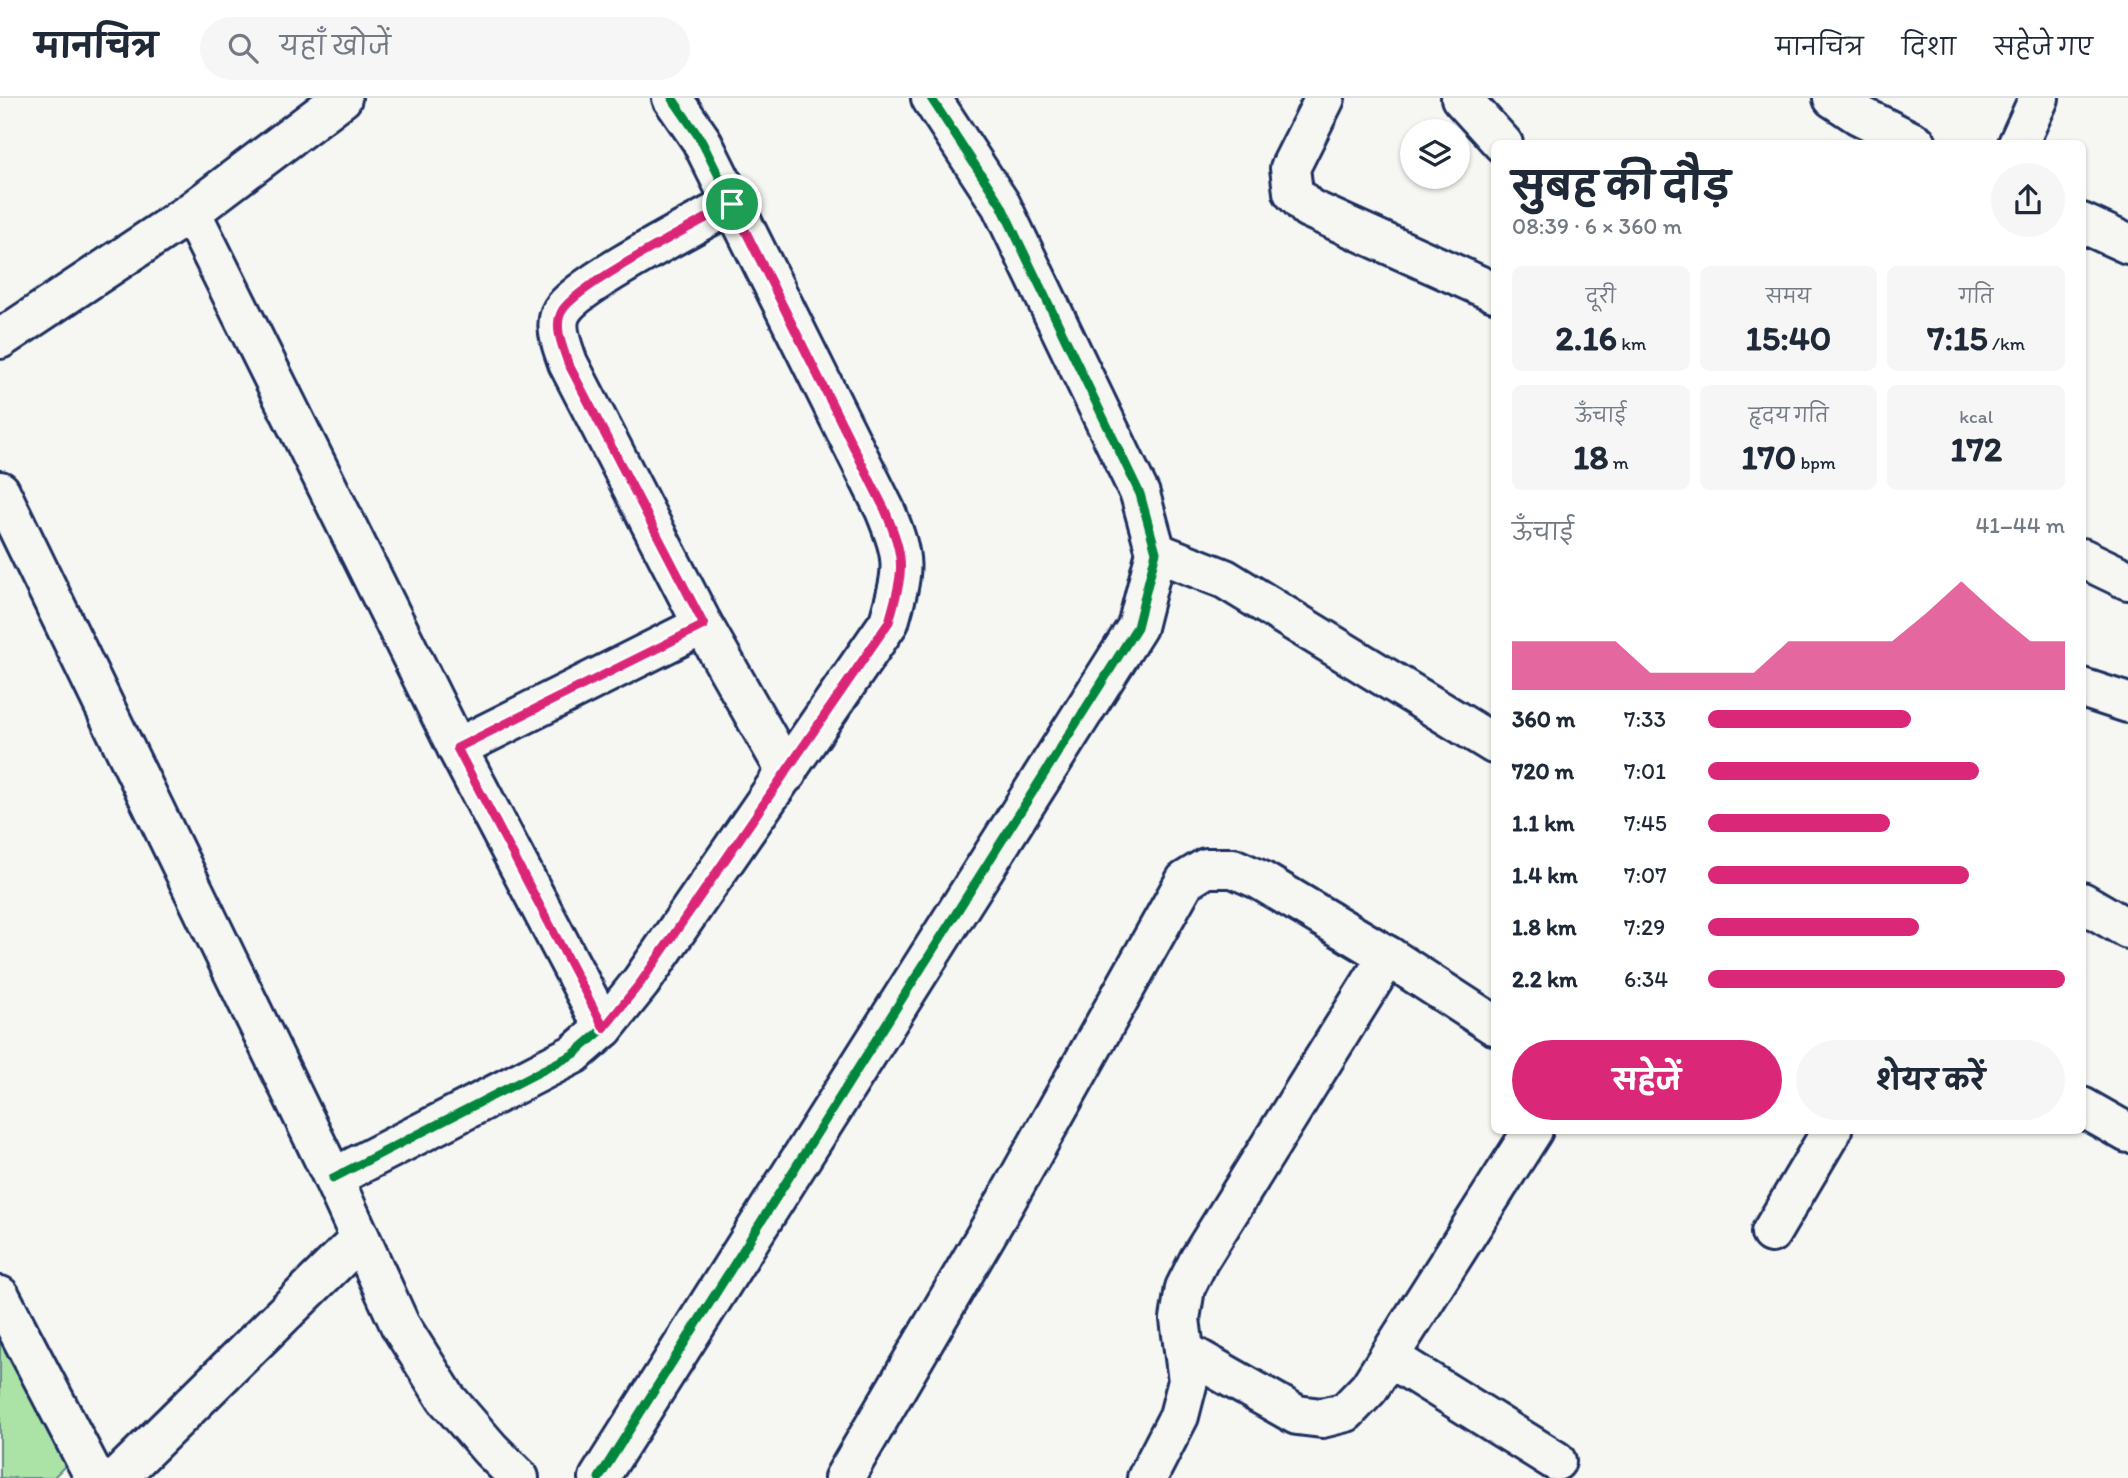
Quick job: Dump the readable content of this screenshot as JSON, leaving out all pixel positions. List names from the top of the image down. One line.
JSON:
{"page":{"header":"मानचित्र","search":"यहाँ खोजें","nav":["मानचित्र","दिशा","सहेजे गए"],"heading":["सुबह की दौड़","08:39 · 6 × 360 m"],"stats":[["दूरी","2.16 km"],["समय","15:40"],["गति","7:15 /km"],["ऊँचाई","18 m"],["हृदय गति","170 bpm"],["kcal","172"]],"chart":["ऊँचाई","41–44 m"],"list":[{"name":"360 m","note":"7:33"},{"name":"720 m","note":"7:01"},{"name":"1.1 km","note":"7:45"},{"name":"1.4 km","note":"7:07"},{"name":"1.8 km","note":"7:29"},{"name":"2.2 km","note":"6:34"}],"buttons":["सहेजें","शेयर करें"]}}
